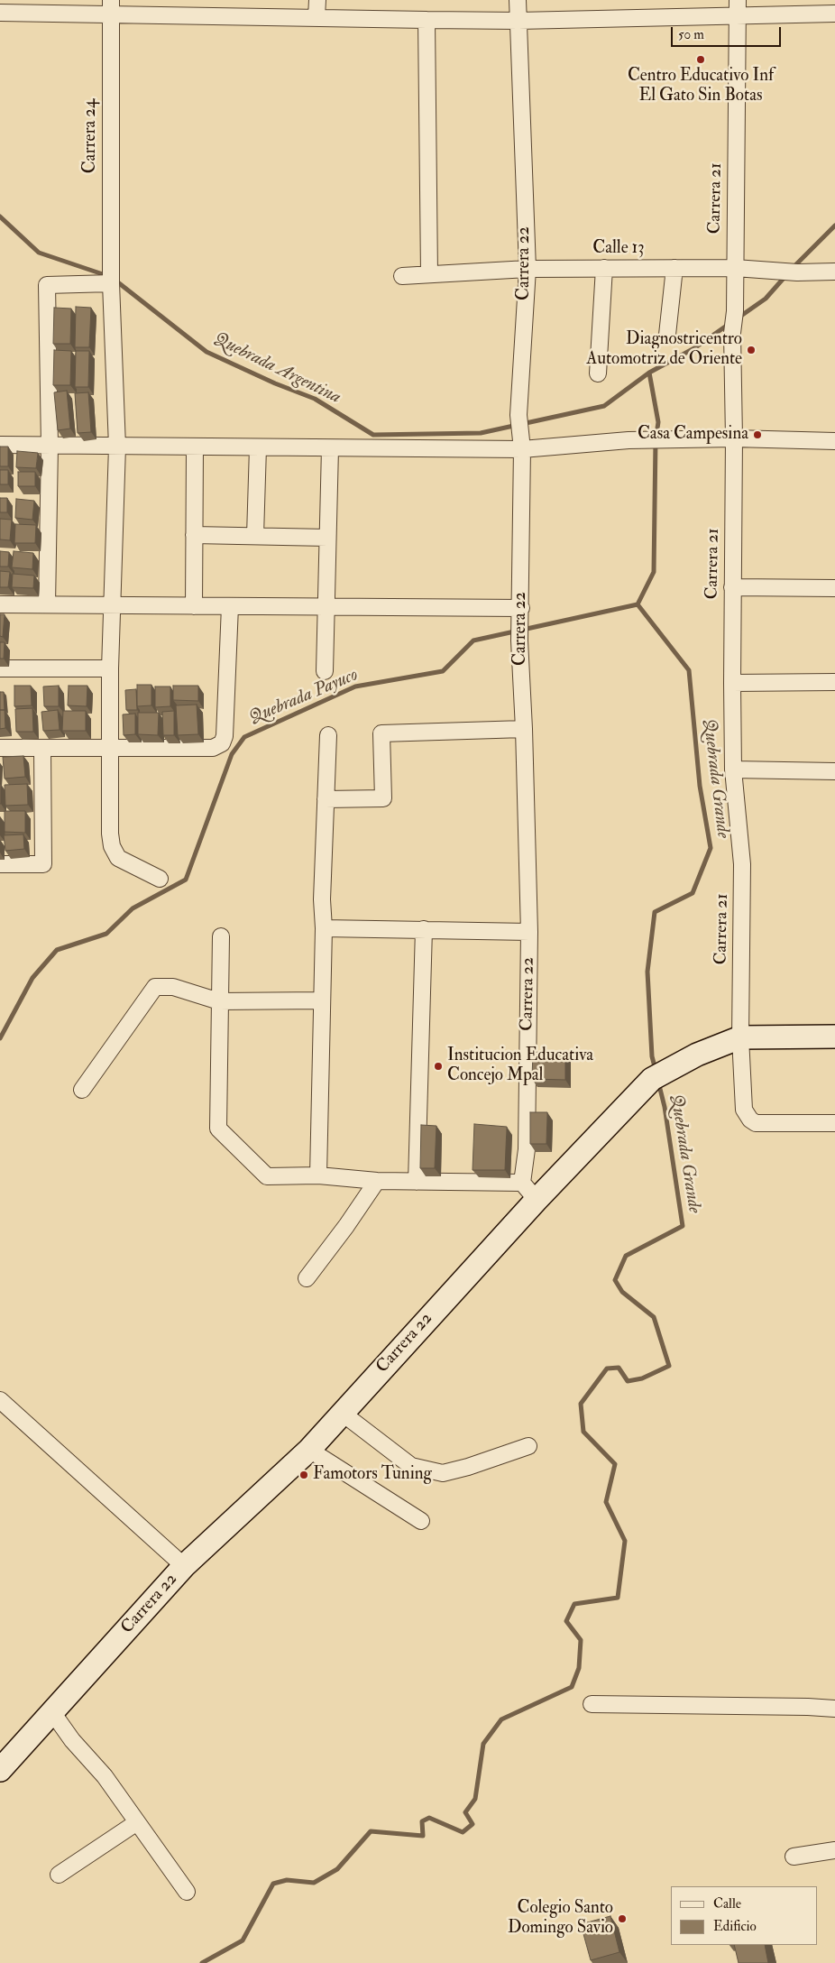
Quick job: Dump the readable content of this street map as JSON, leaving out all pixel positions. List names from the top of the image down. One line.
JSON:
{"streets":{"main road":["Carrera 22"],"street":["Carrera 24","Carrera 21","Calle 13"]},"crossings":[["Carrera 21","Calle 13"],["Carrera 21","Carrera 22"],["Calle 13","Carrera 22"]],"water":["Quebrada Argentina","Quebrada Payuco","Quebrada Grande"],"places":["Centro Educativo Inf El Gato Sin Botas","Diagnostricentro Automotriz de Oriente","Casa Campesina","Institucion Educativa Concejo Mpal","Famotors Tuning","Colegio Santo Domingo Savio"],"legend":["Calle","Edificio"],"scale_bar":"50 m"}
